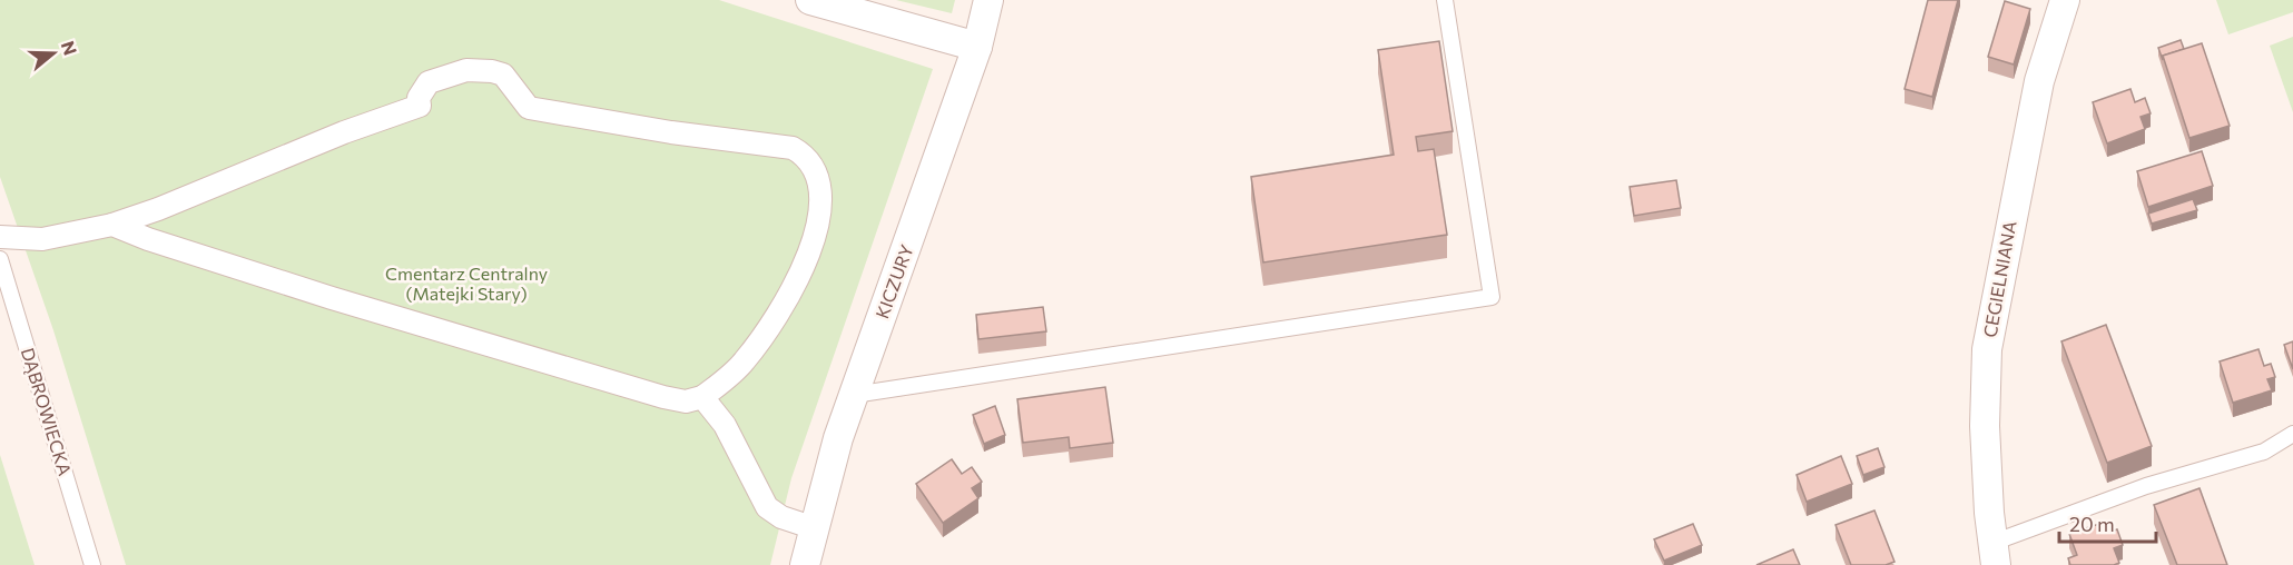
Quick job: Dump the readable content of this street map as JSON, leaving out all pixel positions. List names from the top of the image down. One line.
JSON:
{"streets":{"street":["CEGIELNIANA","KICZURY"],"lane":["DĄBROWIECKA"]},"parks":["Cmentarz Centralny (Matejki Stary)"],"scale_bar":"20 m","north":"right"}
